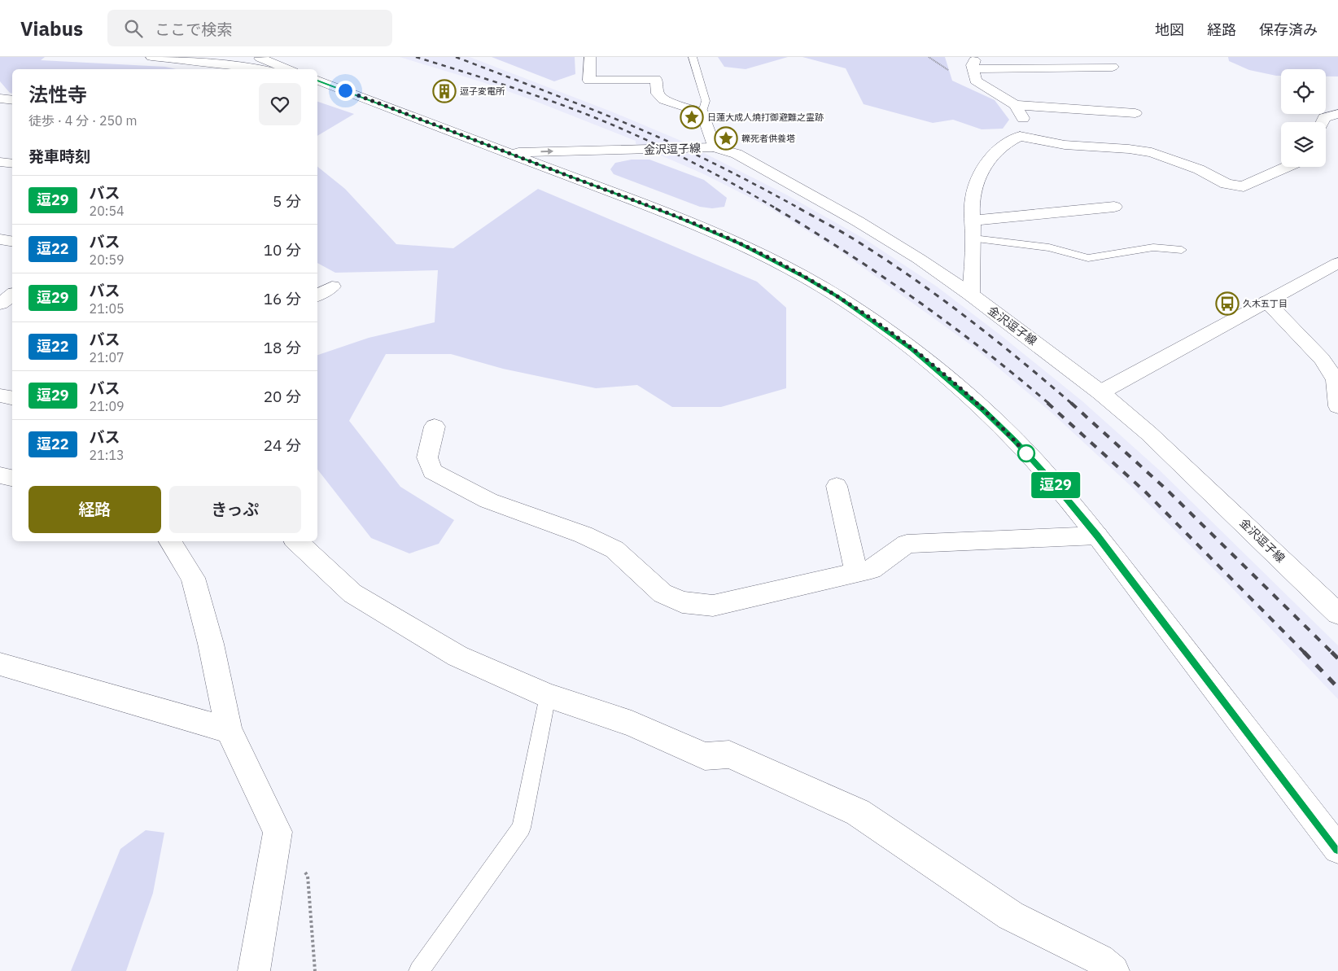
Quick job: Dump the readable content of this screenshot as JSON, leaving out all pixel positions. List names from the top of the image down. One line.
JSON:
{"streets":{"street":["金沢逗子線"]},"places":{"building":["逗子変電所"],"place":["日蓮大成人焼打御避難之霊跡","轢死者供養塔"],"bus stop":["久木五丁目"]},"lines":["bus line 逗29"],"page":{"header":"Viabus","search":"ここで検索","nav":["地図","経路","保存済み"],"on_map":"逗29","heading":[["法性寺","徒歩 · 4 分 · 250 m"],"発車時刻"],"list":[{"mark":"逗29","name":"バス","note":"20:54","value":"5 分"},{"mark":"逗22","name":"バス","note":"20:59","value":"10 分"},{"mark":"逗29","name":"バス","note":"21:05","value":"16 分"},{"mark":"逗22","name":"バス","note":"21:07","value":"18 分"},{"mark":"逗29","name":"バス","note":"21:09","value":"20 分"},{"mark":"逗22","name":"バス","note":"21:13","value":"24 分"}],"buttons":["経路","きっぷ"]}}
